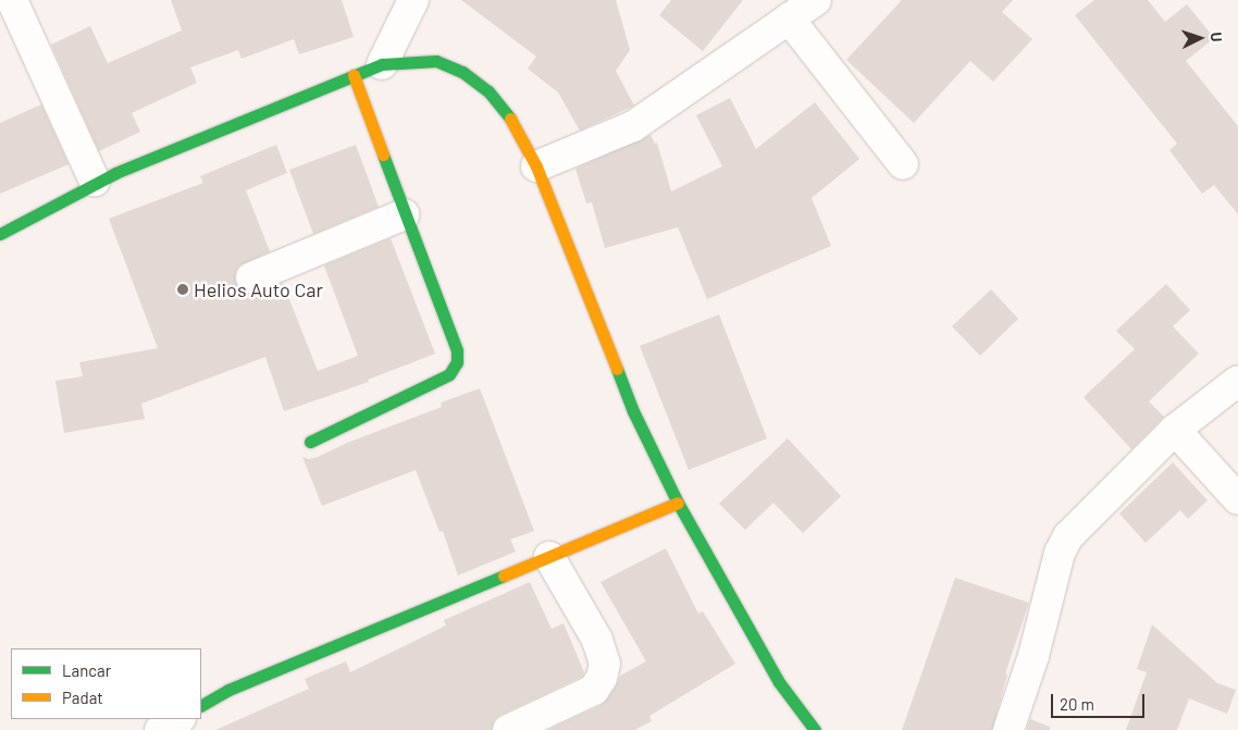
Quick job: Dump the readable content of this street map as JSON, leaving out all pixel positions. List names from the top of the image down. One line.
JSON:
{"places":["Helios Auto Car"],"legend":["Lancar","Padat"],"scale_bar":"20 m","north":"right"}
